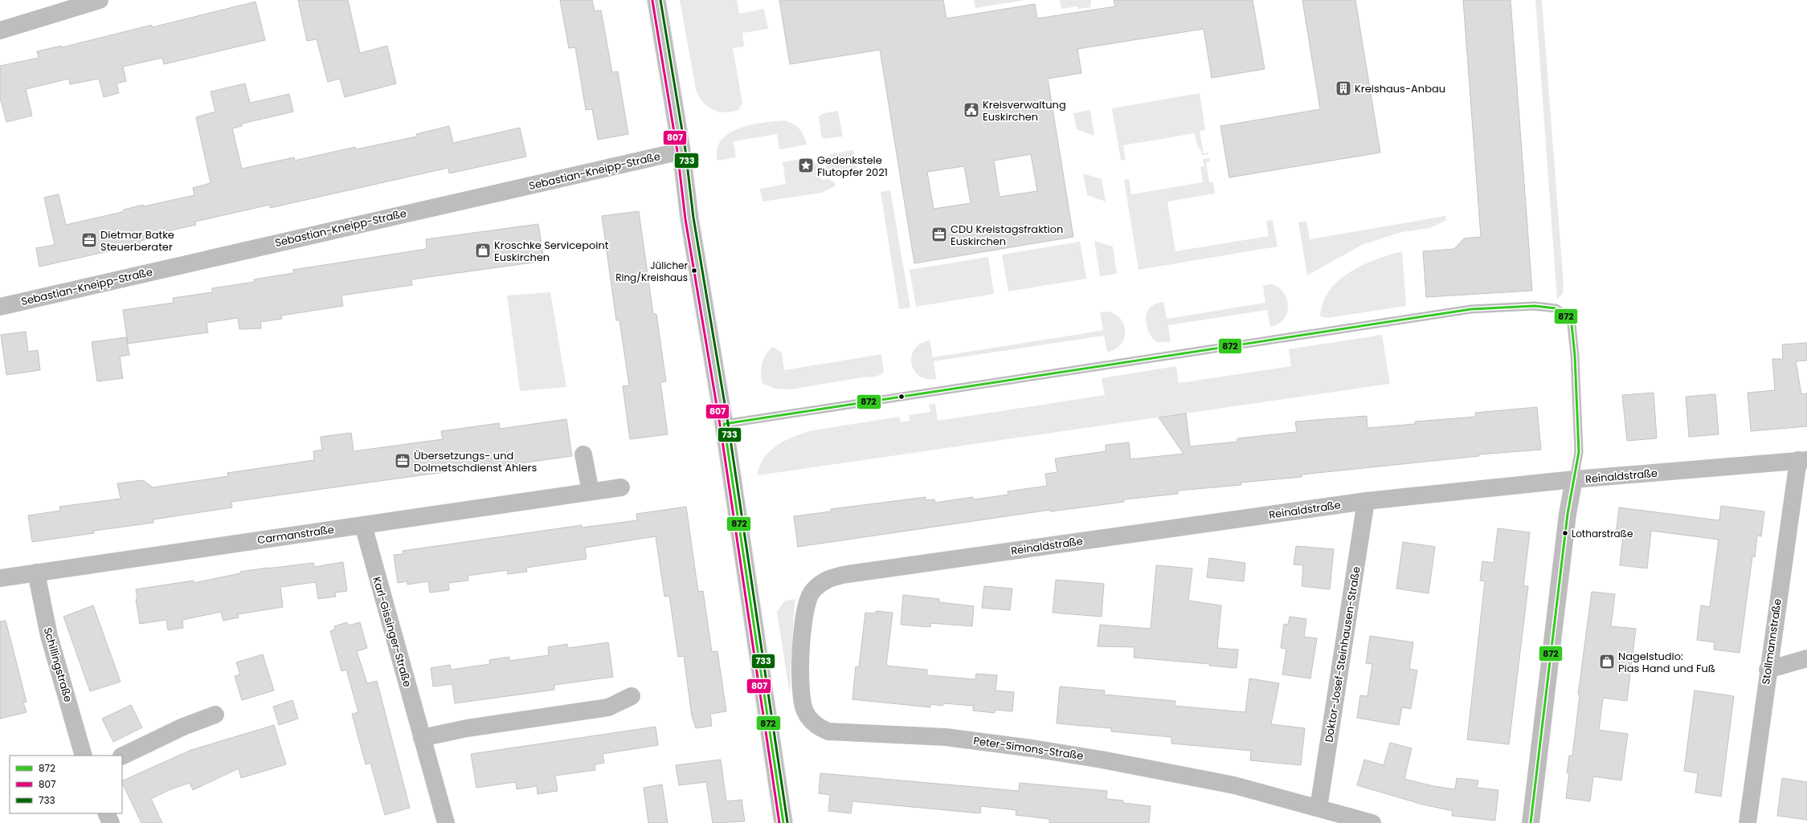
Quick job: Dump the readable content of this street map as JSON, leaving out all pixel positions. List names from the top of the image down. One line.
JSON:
{"streets":{"street":["Sebastian-Kneipp-Straße","Reinaldstraße","Carmanstraße","Karl-Gissinger-Straße","Stollmannstraße","Doktor-Josef-Steinhausen-Straße","Schillingstraße","Peter-Simons-Straße"]},"crossings":[["Reinaldstraße","Stollmannstraße"],["Reinaldstraße","Doktor-Josef-Steinhausen-Straße"],["Reinaldstraße","Peter-Simons-Straße"],["Carmanstraße","Karl-Gissinger-Straße"],["Carmanstraße","Schillingstraße"],["Doktor-Josef-Steinhausen-Straße","Peter-Simons-Straße"]],"places":{"building":["Kreishaus-Anbau"],"public building":["Kreisverwaltung Euskirchen"],"place":["Gedenkstele Flutopfer 2021"],"office":["CDU Kreistagsfraktion Euskirchen","Dietmar Batke Steuerberater","Übersetzungs- und Dolmetschdienst Ahlers"],"shop":["Kroschke Servicepoint Euskirchen","Nagelstudio: Pias Hand und Fuß"],"other":["Jülicher Ring/Kreishaus","Lotharstraße"]},"lines":["transit line 733","transit line 807","transit line 872"],"legend":["872","807","733"]}
